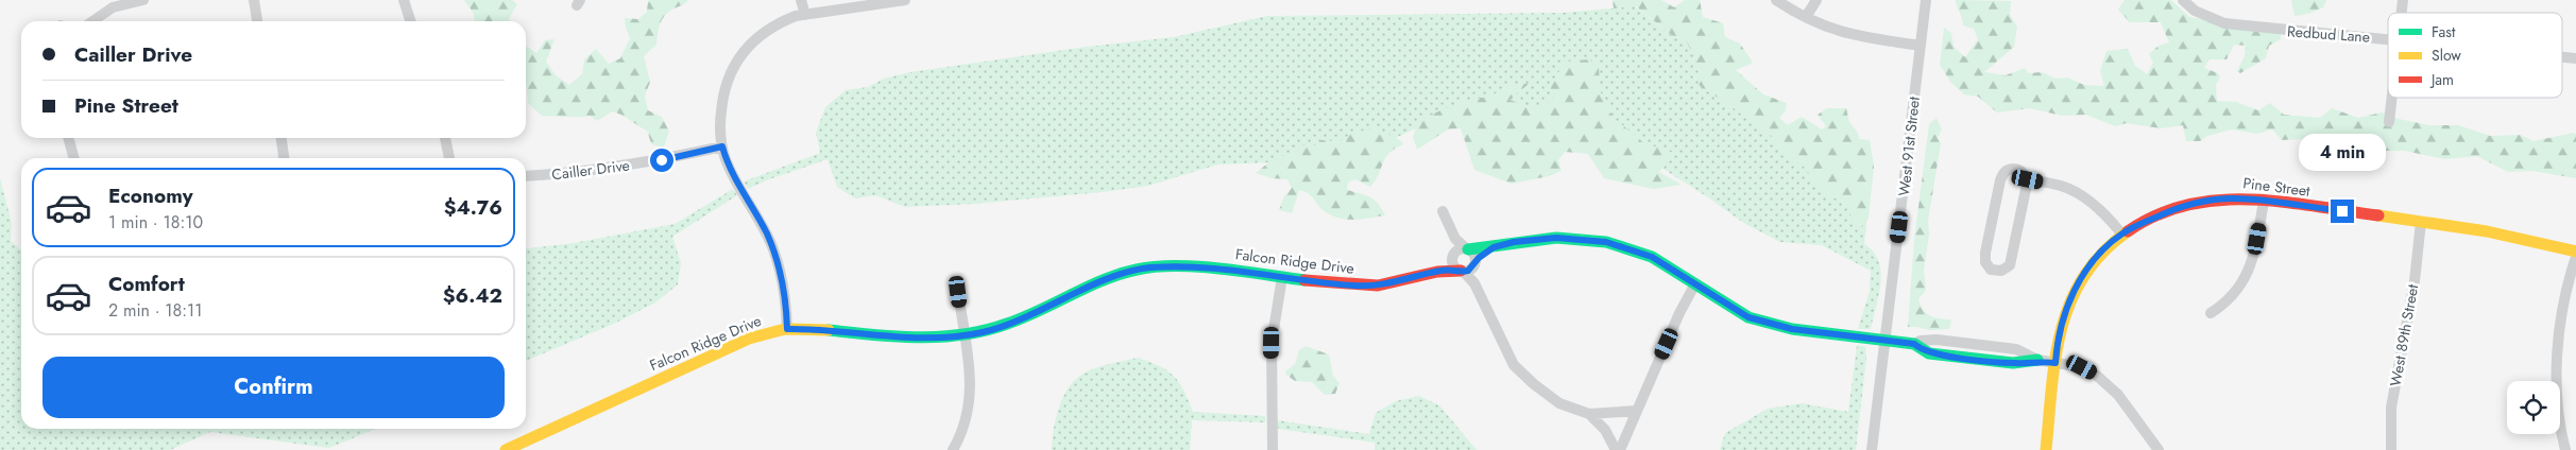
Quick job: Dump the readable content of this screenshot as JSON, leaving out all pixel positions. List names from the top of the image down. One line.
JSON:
{"streets":{"street":["Redbud Lane","West 91st Street","Cailler Drive","Pine Street","Falcon Ridge Drive","West 89th Street"]},"crossings":[["Pine Street","West 89th Street"]],"legend":["Fast","Slow","Jam"],"page":{"banner":["Cailler Drive","Pine Street"],"bubble":"4 min","list":[{"name":"Economy","note":"1 min · 18:10","value":"$4.76"},{"name":"Comfort","note":"2 min · 18:11","value":"$6.42"}],"buttons":"Confirm"}}
